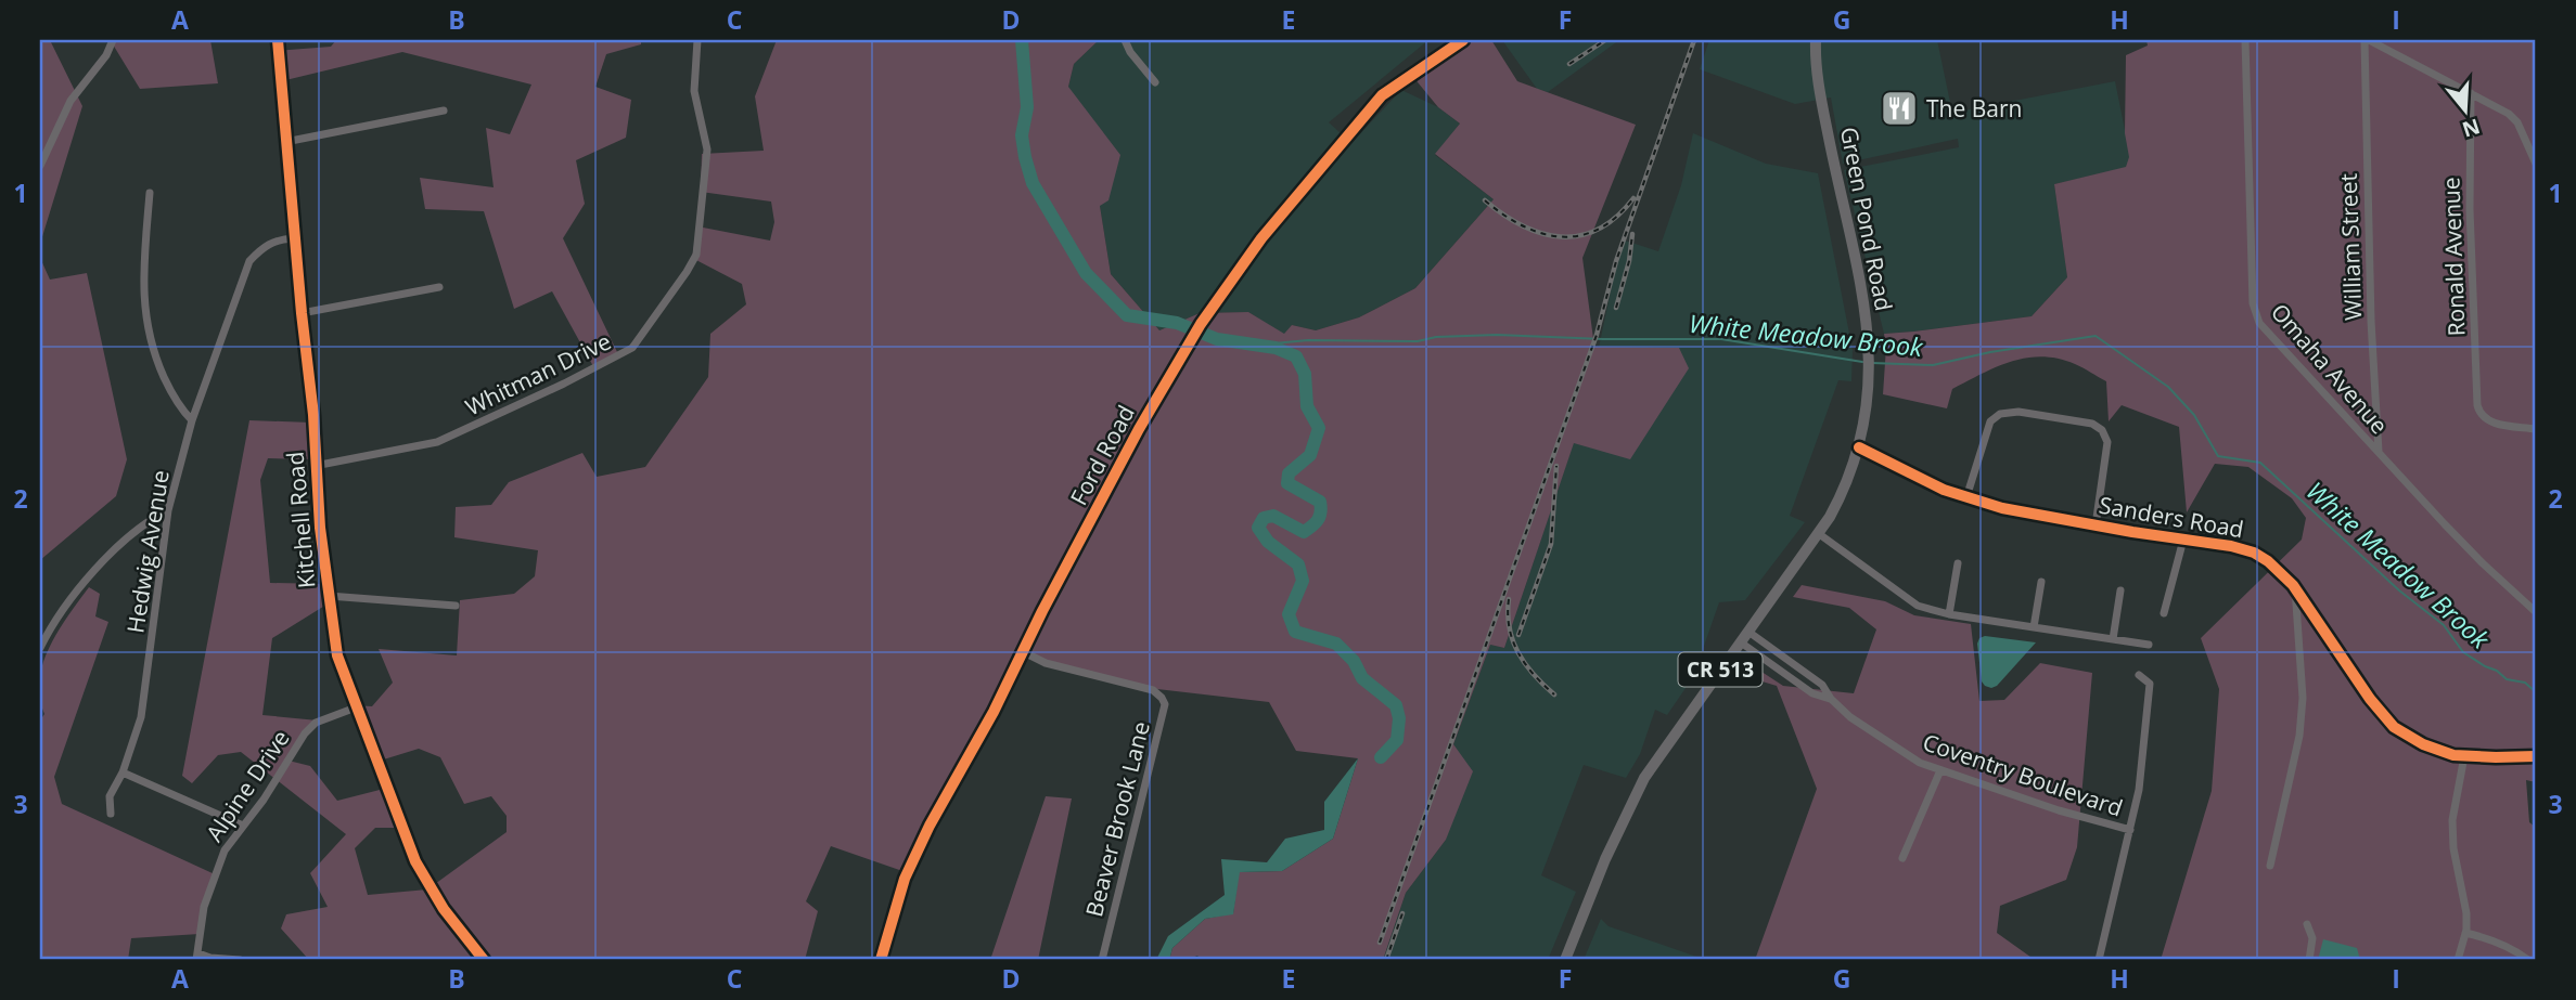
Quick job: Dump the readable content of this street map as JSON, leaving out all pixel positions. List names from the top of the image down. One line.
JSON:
{"streets":{"main road":["Green Pond Road","CR 513"],"street":["William Street","Ronald Avenue","Omaha Avenue","Whitman Drive","Ford Road","Sanders Road","Kitchell Road","Hedwig Avenue","Coventry Boulevard","Alpine Drive","Beaver Brook Lane"]},"crossings":[["Green Pond Road","Sanders Road"],["Green Pond Road","Coventry Boulevard"],["William Street","Omaha Avenue"],["Whitman Drive","Kitchell Road"],["Ford Road","Beaver Brook Lane"],["Kitchell Road","Hedwig Avenue"],["Kitchell Road","Alpine Drive"]],"water":["White Meadow Brook"],"places":{"restaurant":["The Barn"]},"north":"bottom","grid":{"columns":["A","B","C","D","E","F","G","H","I"],"rows":["1","2","3"]}}
